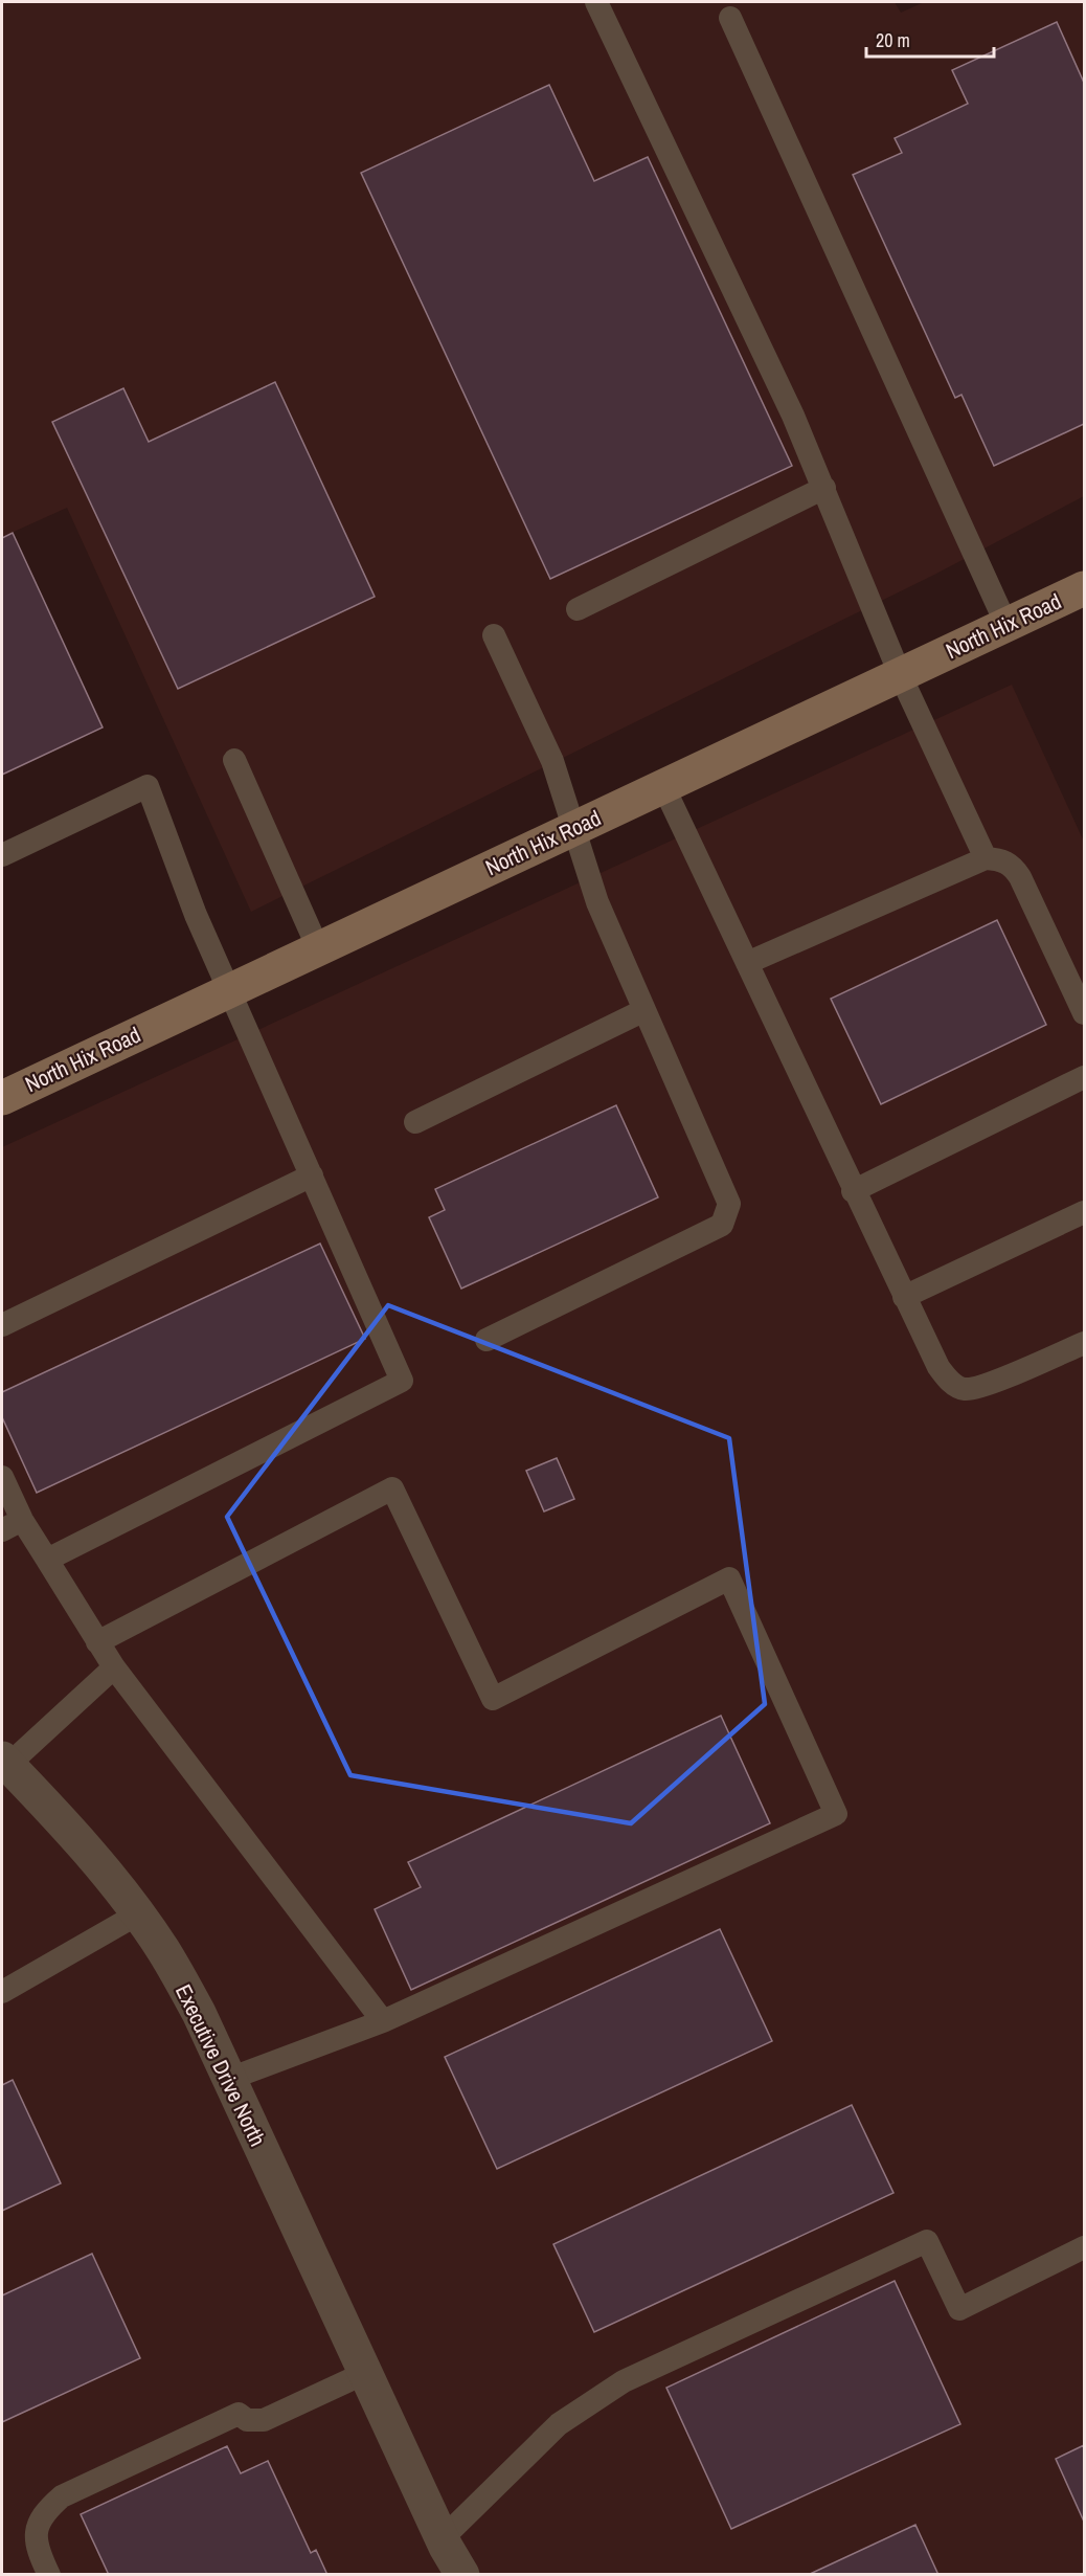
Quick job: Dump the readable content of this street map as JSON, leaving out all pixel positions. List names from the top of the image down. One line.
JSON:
{"streets":{"street":["North Hix Road","Executive Drive North"]},"scale_bar":"20 m"}
